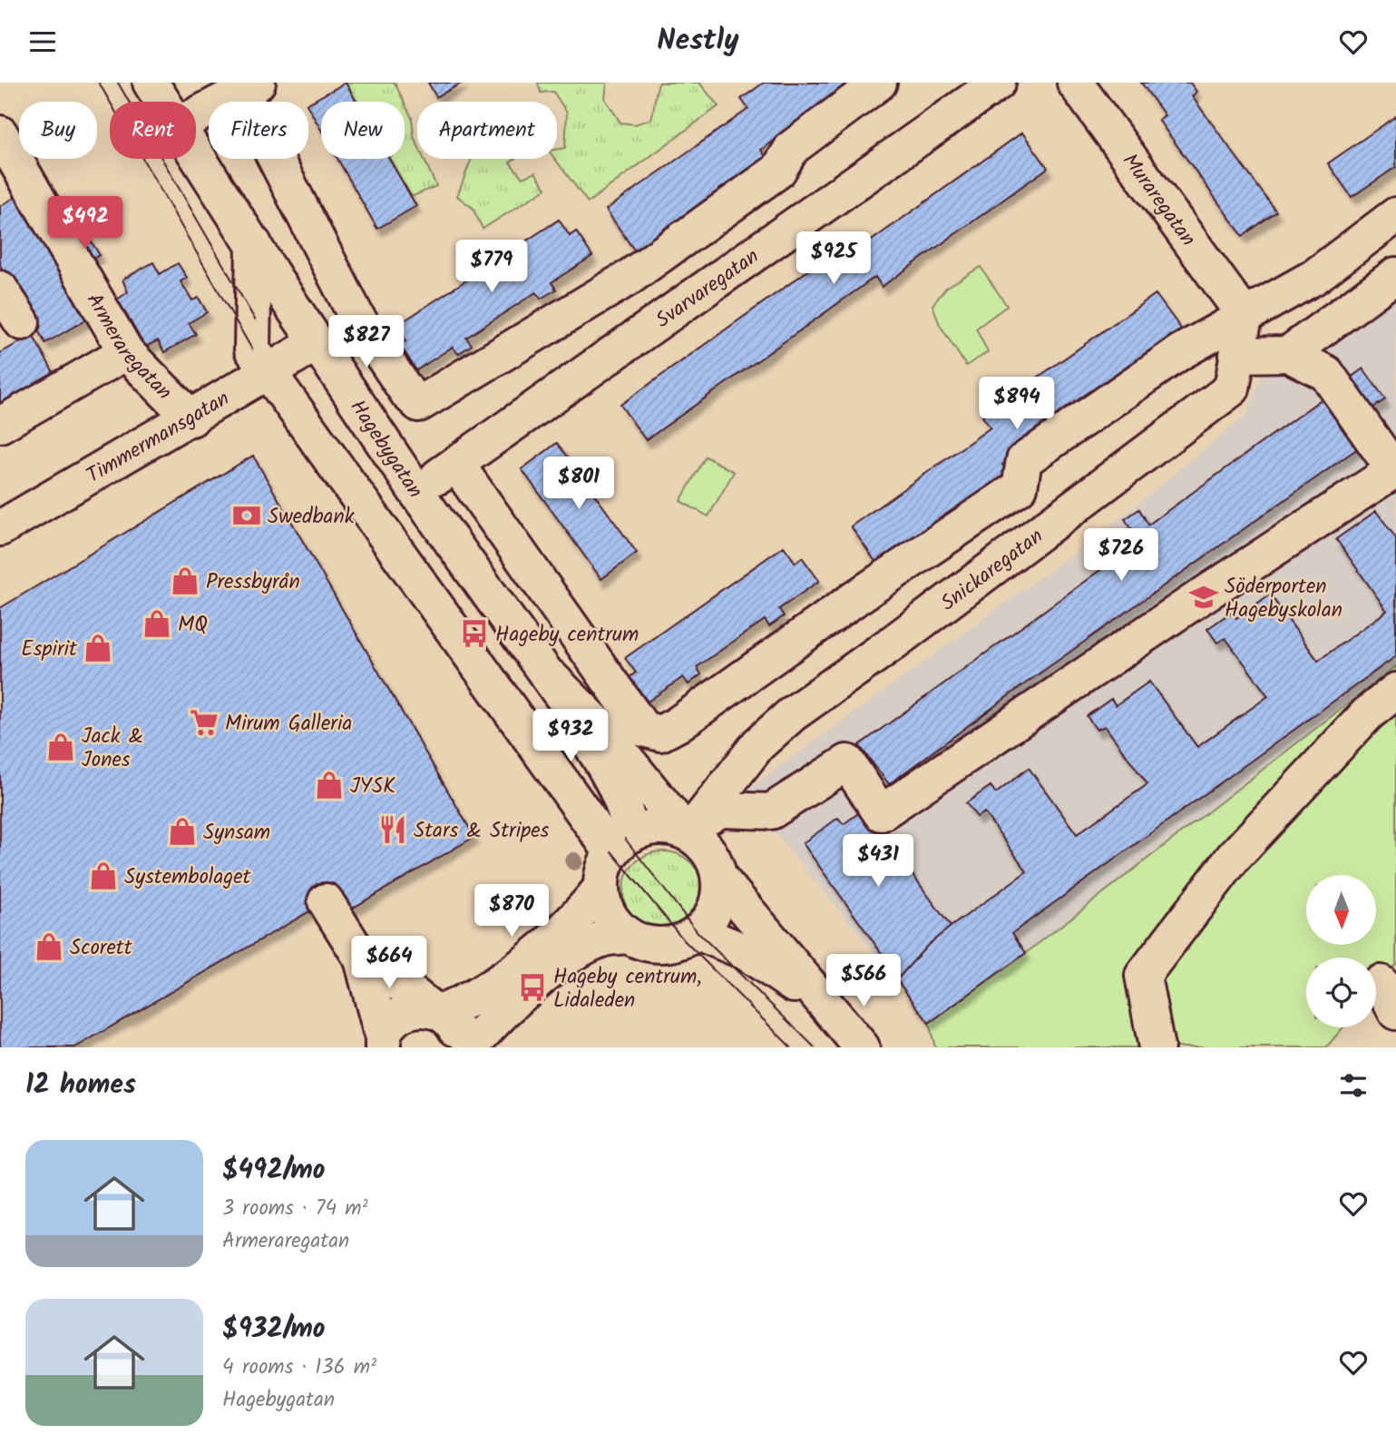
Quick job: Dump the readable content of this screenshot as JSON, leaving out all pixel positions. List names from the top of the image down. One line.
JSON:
{"streets":{"street":["Muraregatan","Svarvaregatan","Armeraregatan","Timmermansgatan","Hagebygatan","Snickaregatan"]},"crossings":[["Muraregatan","Snickaregatan"],["Svarvaregatan","Hagebygatan"],["Armeraregatan","Timmermansgatan"],["Timmermansgatan","Hagebygatan"],["Hagebygatan","Snickaregatan"]],"places":{"bank":["Swedbank"],"shop":["Pressbyrån","MQ","Espirit","Jack & Jones","JYSK","Synsam","Systembolaget","Scorett"],"school or university":["Söderporten Hagebyskolan"],"bus stop":["Hageby centrum","Hageby centrum, Lidaleden"],"supermarket":["Mirum Galleria"],"restaurant":["Stars & Stripes"]},"north":"bottom","page":{"header":"Nestly","chip":["Buy","Rent","Filters","New","Apartment"],"price":["$492","$925","$779","$827","$894","$801","$726","$932","$431","$870","$664","$566"],"heading":"12 homes","list":[{"name":"$492/mo","note":"3 rooms · 74 m² · Armeraregatan"},{"name":"$932/mo","note":"4 rooms · 136 m² · Hagebygatan"}]}}
